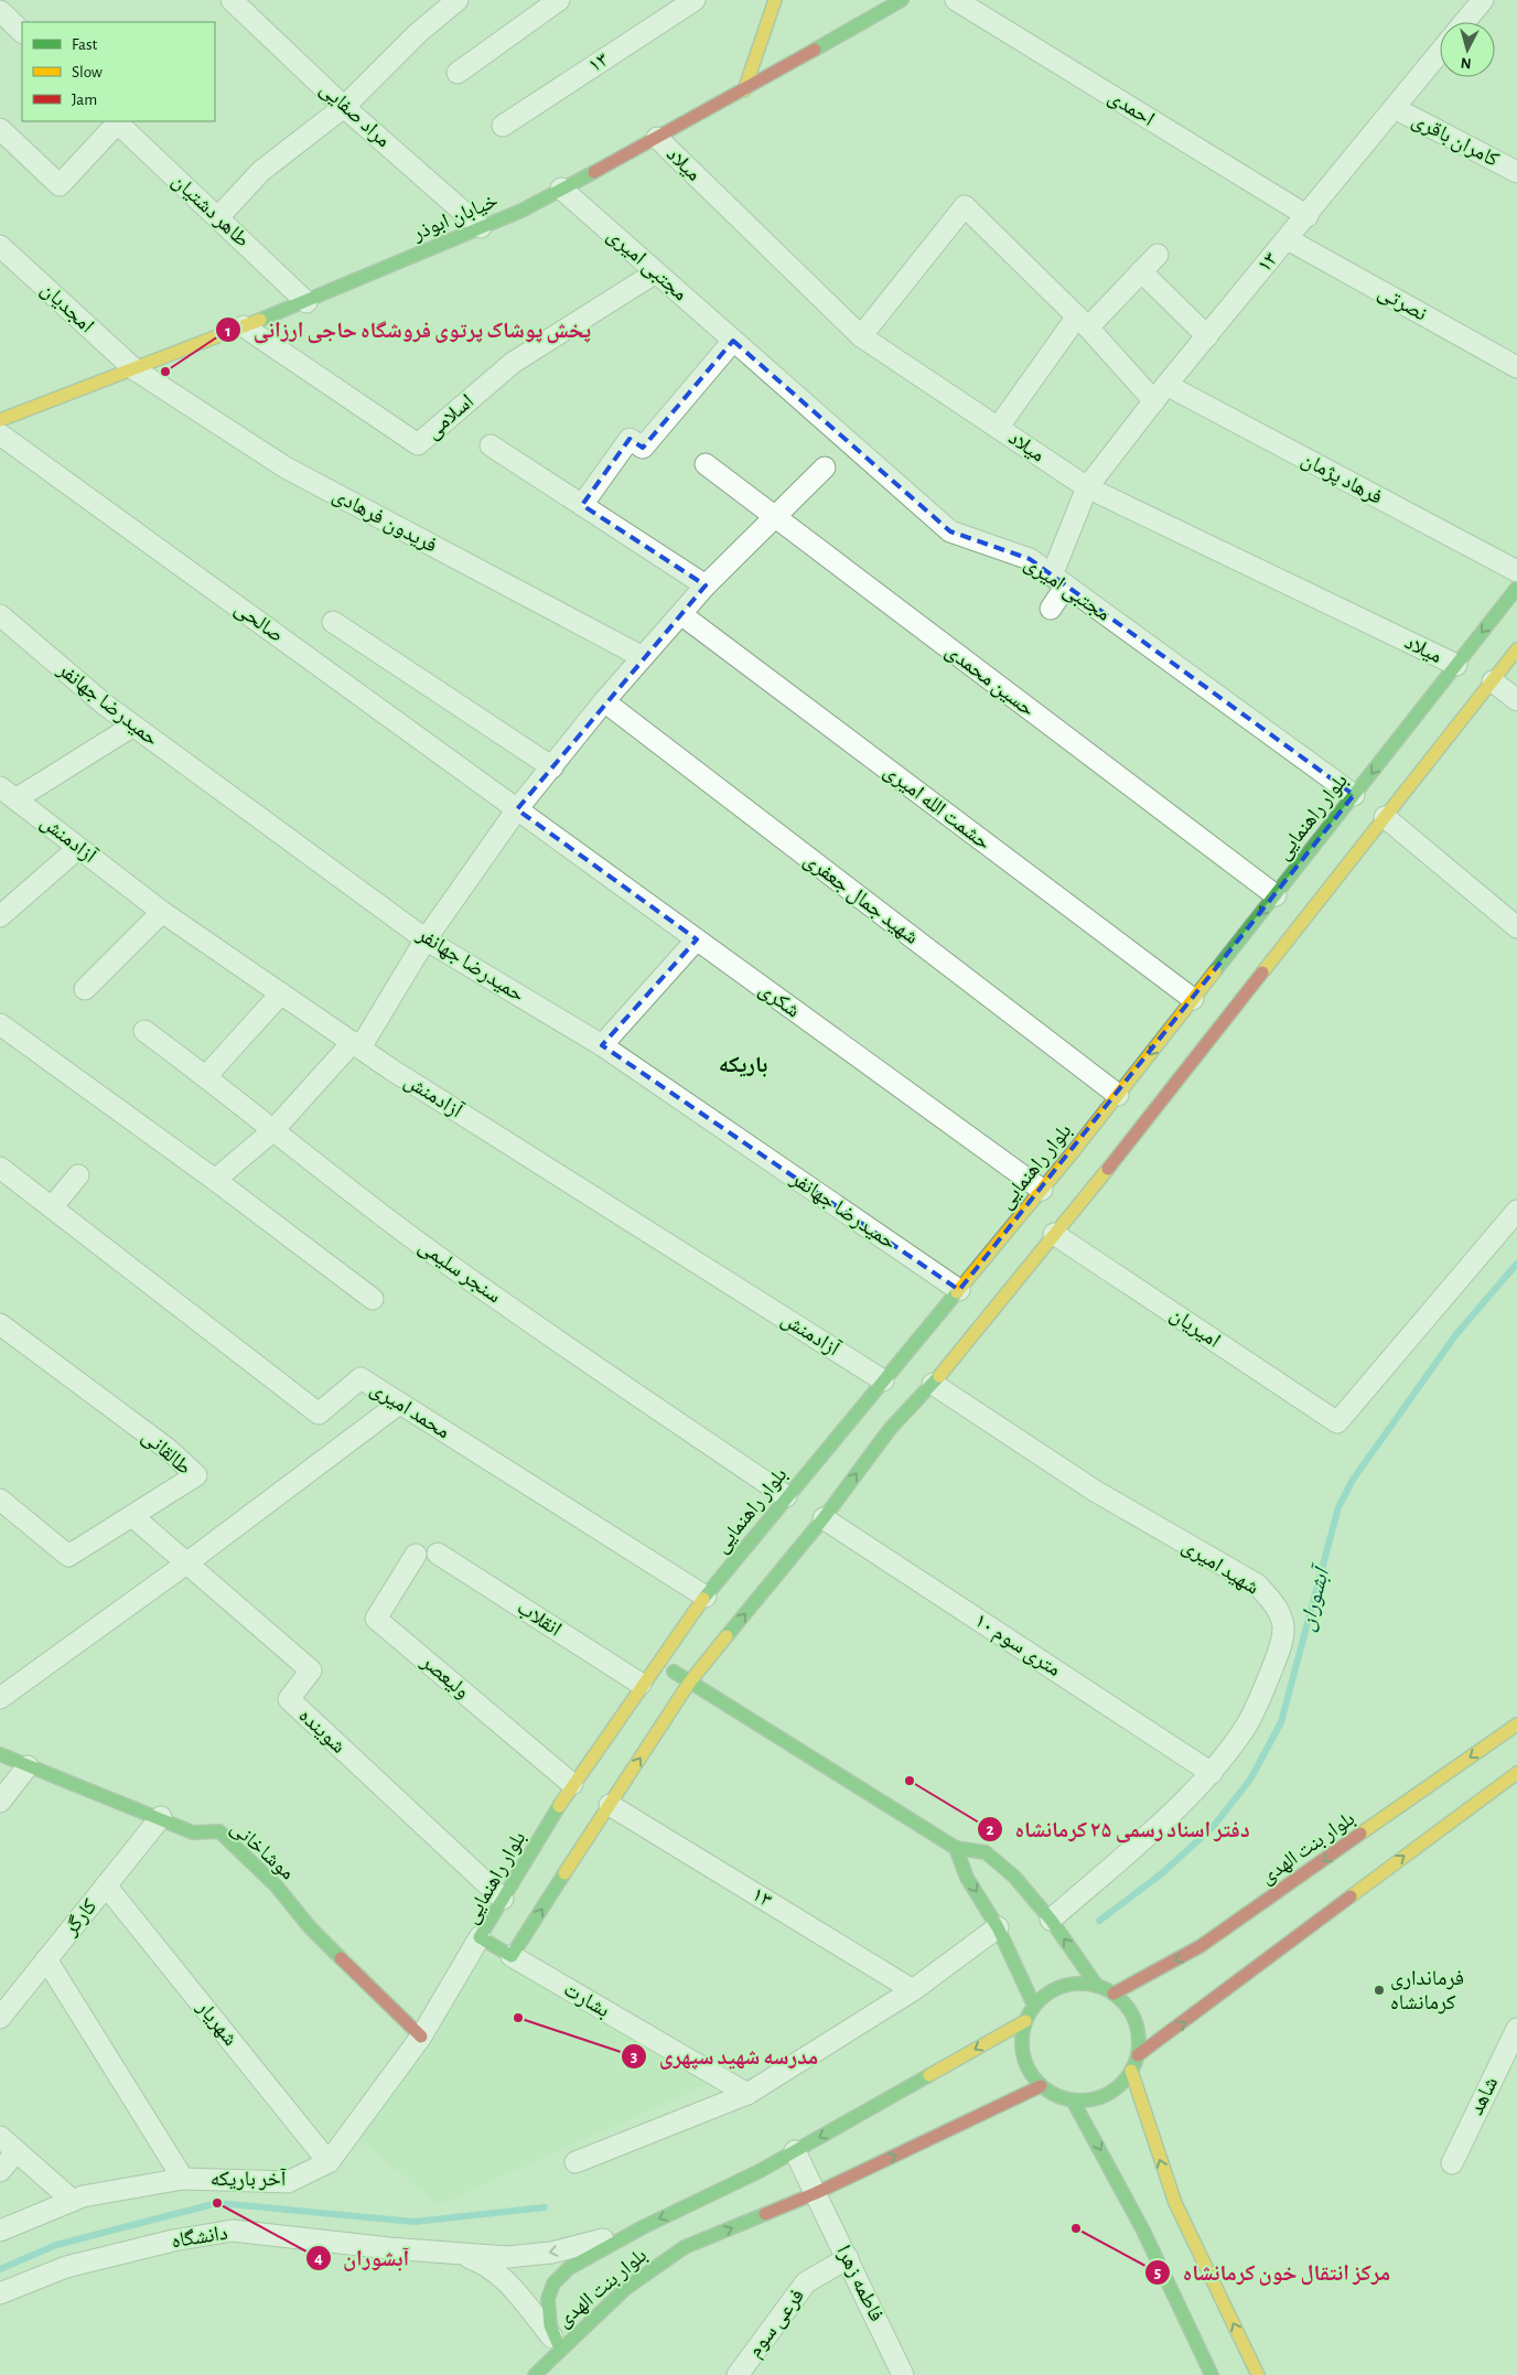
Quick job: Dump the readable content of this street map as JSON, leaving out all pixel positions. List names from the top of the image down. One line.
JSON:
{"streets":{"main road":["خیابان ابوذر","بلوار راهنمایی","بلوار بنت الهدی","موشاخانی"],"street":["۱۳","احمدی","مراد صفایی","کامران باقری","میلاد","طاهر دشتیان","مجتبی امیری","نصرتی","امجدیان","اسلامی","فرهاد پژمان","فریدون فرهادی","صالحی","حسین محمدی","حمیدرضا جهانفر","حشمت الله امیری","آزادمنش","شهید جمال جعفری","شکری","سنجر سلیمی","امیریان","محمد امیری","طالقانی","شهید امیری","انقلاب","۱۰ متری سوم","ولیعصر","شوینده","کارگر","بشارت","شهریار","شاهد","آخر باریکه","دانشگاه","فاطمه زهرا","فرعی سوم"]},"crossings":[["۱۳","احمدی"],["۱۳","کامران باقری"],["۱۳","میلاد"],["۱۳","مجتبی امیری"],["۱۳","نصرتی"],["۱۳","فرهاد پژمان"],["مراد صفایی","خیابان ابوذر"],["میلاد","خیابان ابوذر"],["میلاد","بلوار راهنمایی"],["طاهر دشتیان","خیابان ابوذر"],["خیابان ابوذر","مجتبی امیری"],["خیابان ابوذر","امجدیان"],["خیابان ابوذر","اسلامی"],["خیابان ابوذر","فریدون فرهادی"],["مجتبی امیری","اسلامی"],["مجتبی امیری","بلوار راهنمایی"],["امجدیان","فریدون فرهادی"],["صالحی","شکری"],["حسین محمدی","بلوار راهنمایی"],["حمیدرضا جهانفر","بلوار راهنمایی"],["حشمت الله امیری","بلوار راهنمایی"],["بلوار راهنمایی","آزادمنش"],["بلوار راهنمایی","شهید جمال جعفری"],["بلوار راهنمایی","شکری"],["بلوار راهنمایی","سنجر سلیمی"],["بلوار راهنمایی","محمد امیری"],["بلوار راهنمایی","انقلاب"],["بلوار راهنمایی","ولیعصر"],["بلوار راهنمایی","شوینده"],["بلوار راهنمایی","بشارت"],["بلوار راهنمایی","آخر باریکه"],["شهید امیری","۱۰ متری سوم"],["بلوار بنت الهدی","فاطمه زهرا"],["موشاخانی","کارگر"],["موشاخانی","آخر باریکه"],["کارگر","شهریار"],["شهریار","آخر باریکه"],["فاطمه زهرا","فرعی سوم"]],"districts":["باریکه"],"water":["آبشوران"],"places":["پخش پوشاک پرتوی فروشگاه حاجی ارزانی","دفتر اسناد رسمی ۲۵ کرمانشاه","فرمانداری کرمانشاه","مدرسه شهید سپهری","آبشوران","مرکز انتقال خون کرمانشاه"],"legend":["Fast","Slow","Jam"],"north":"bottom"}
